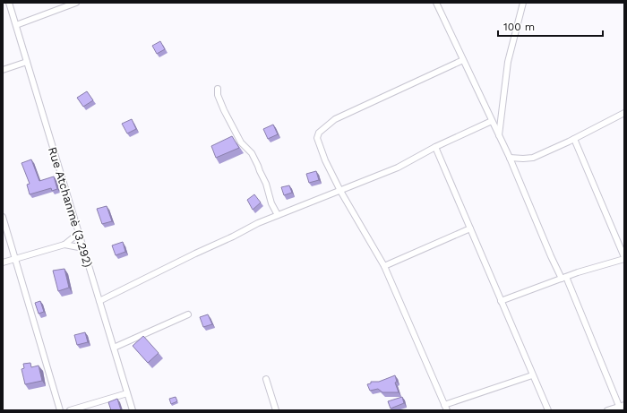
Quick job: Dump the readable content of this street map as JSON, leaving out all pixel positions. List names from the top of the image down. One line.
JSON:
{"streets":{"street":["Rue Atchanmè (3.292)"]},"scale_bar":"100 m"}
